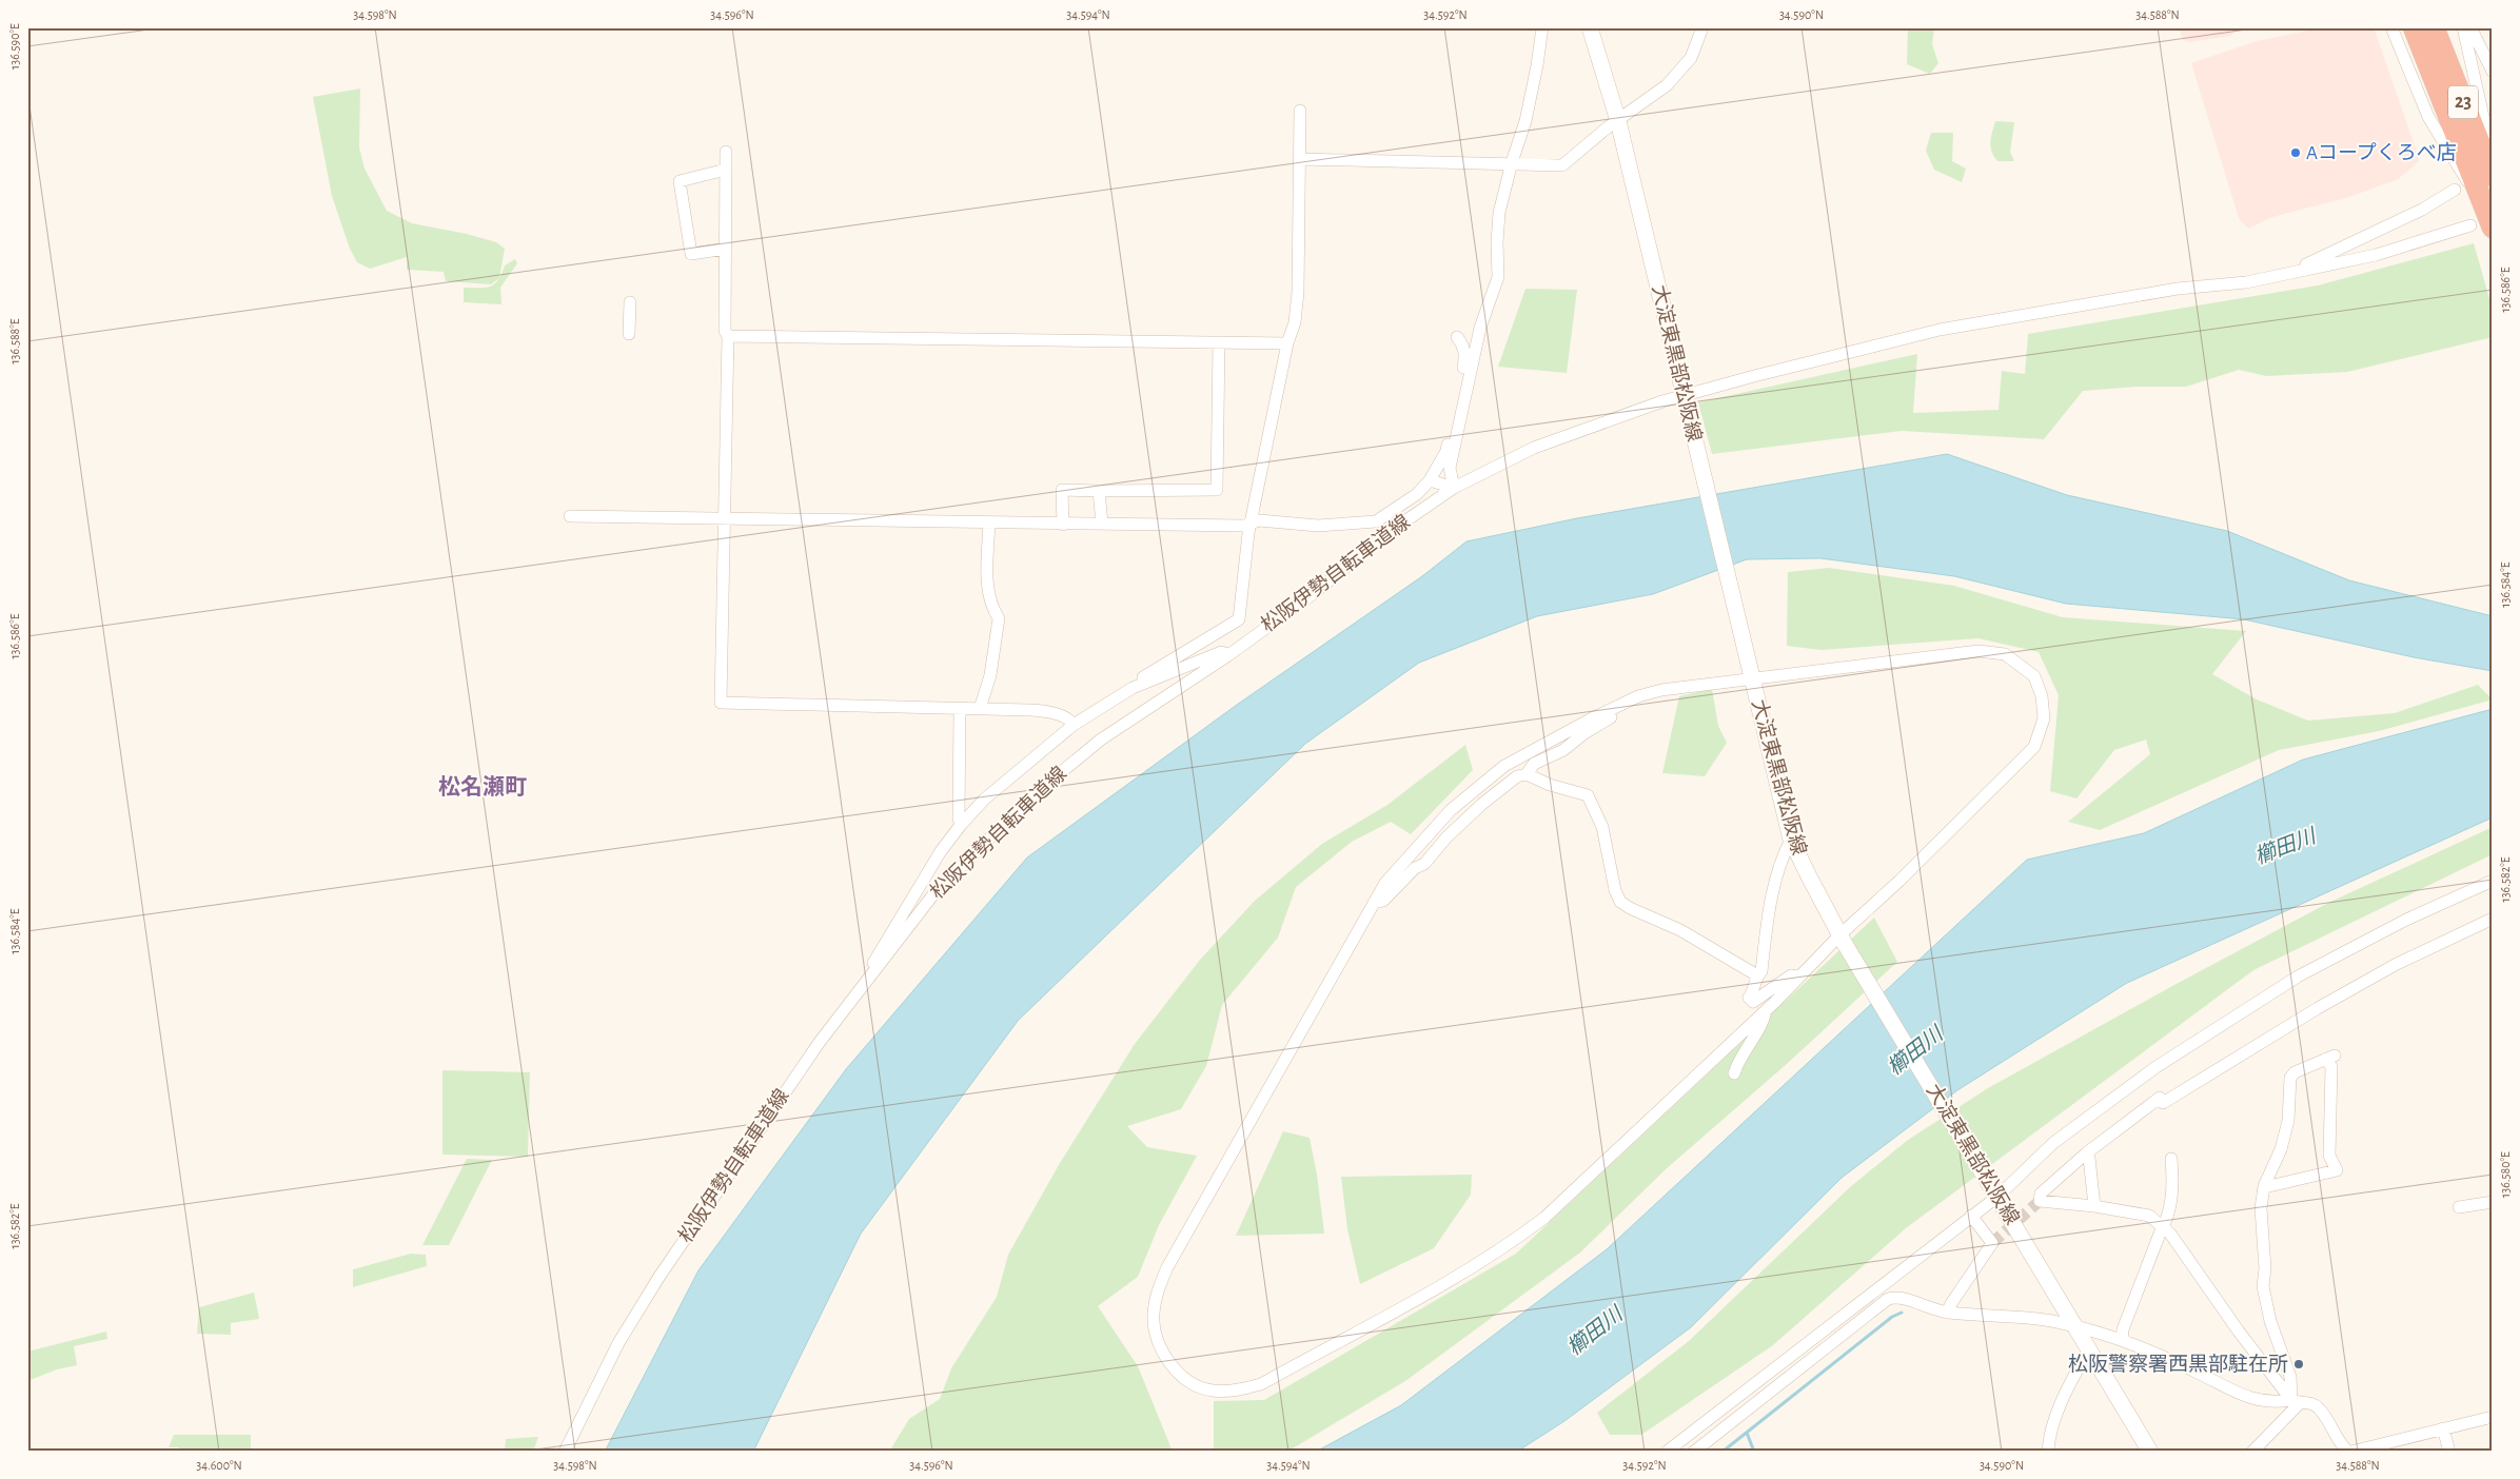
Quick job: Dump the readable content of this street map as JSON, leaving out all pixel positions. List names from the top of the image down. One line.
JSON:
{"streets":{"highway":["23"],"main road":["大淀東黒部松阪線"],"street":["松阪伊勢自転車道線"]},"crossings":[["大淀東黒部松阪線","松阪伊勢自転車道線"]],"districts":["松名瀬町"],"water":["櫛田川"],"places":["Aコープくろべ店","松阪警察署西黒部駐在所"],"coordinates":["34.598°N","34.596°N","34.594°N","34.592°N","34.590°N","34.588°N","136.590°E","136.586°E","136.588°E","136.584°E","136.582°E","136.580°E","34.600°N"]}
